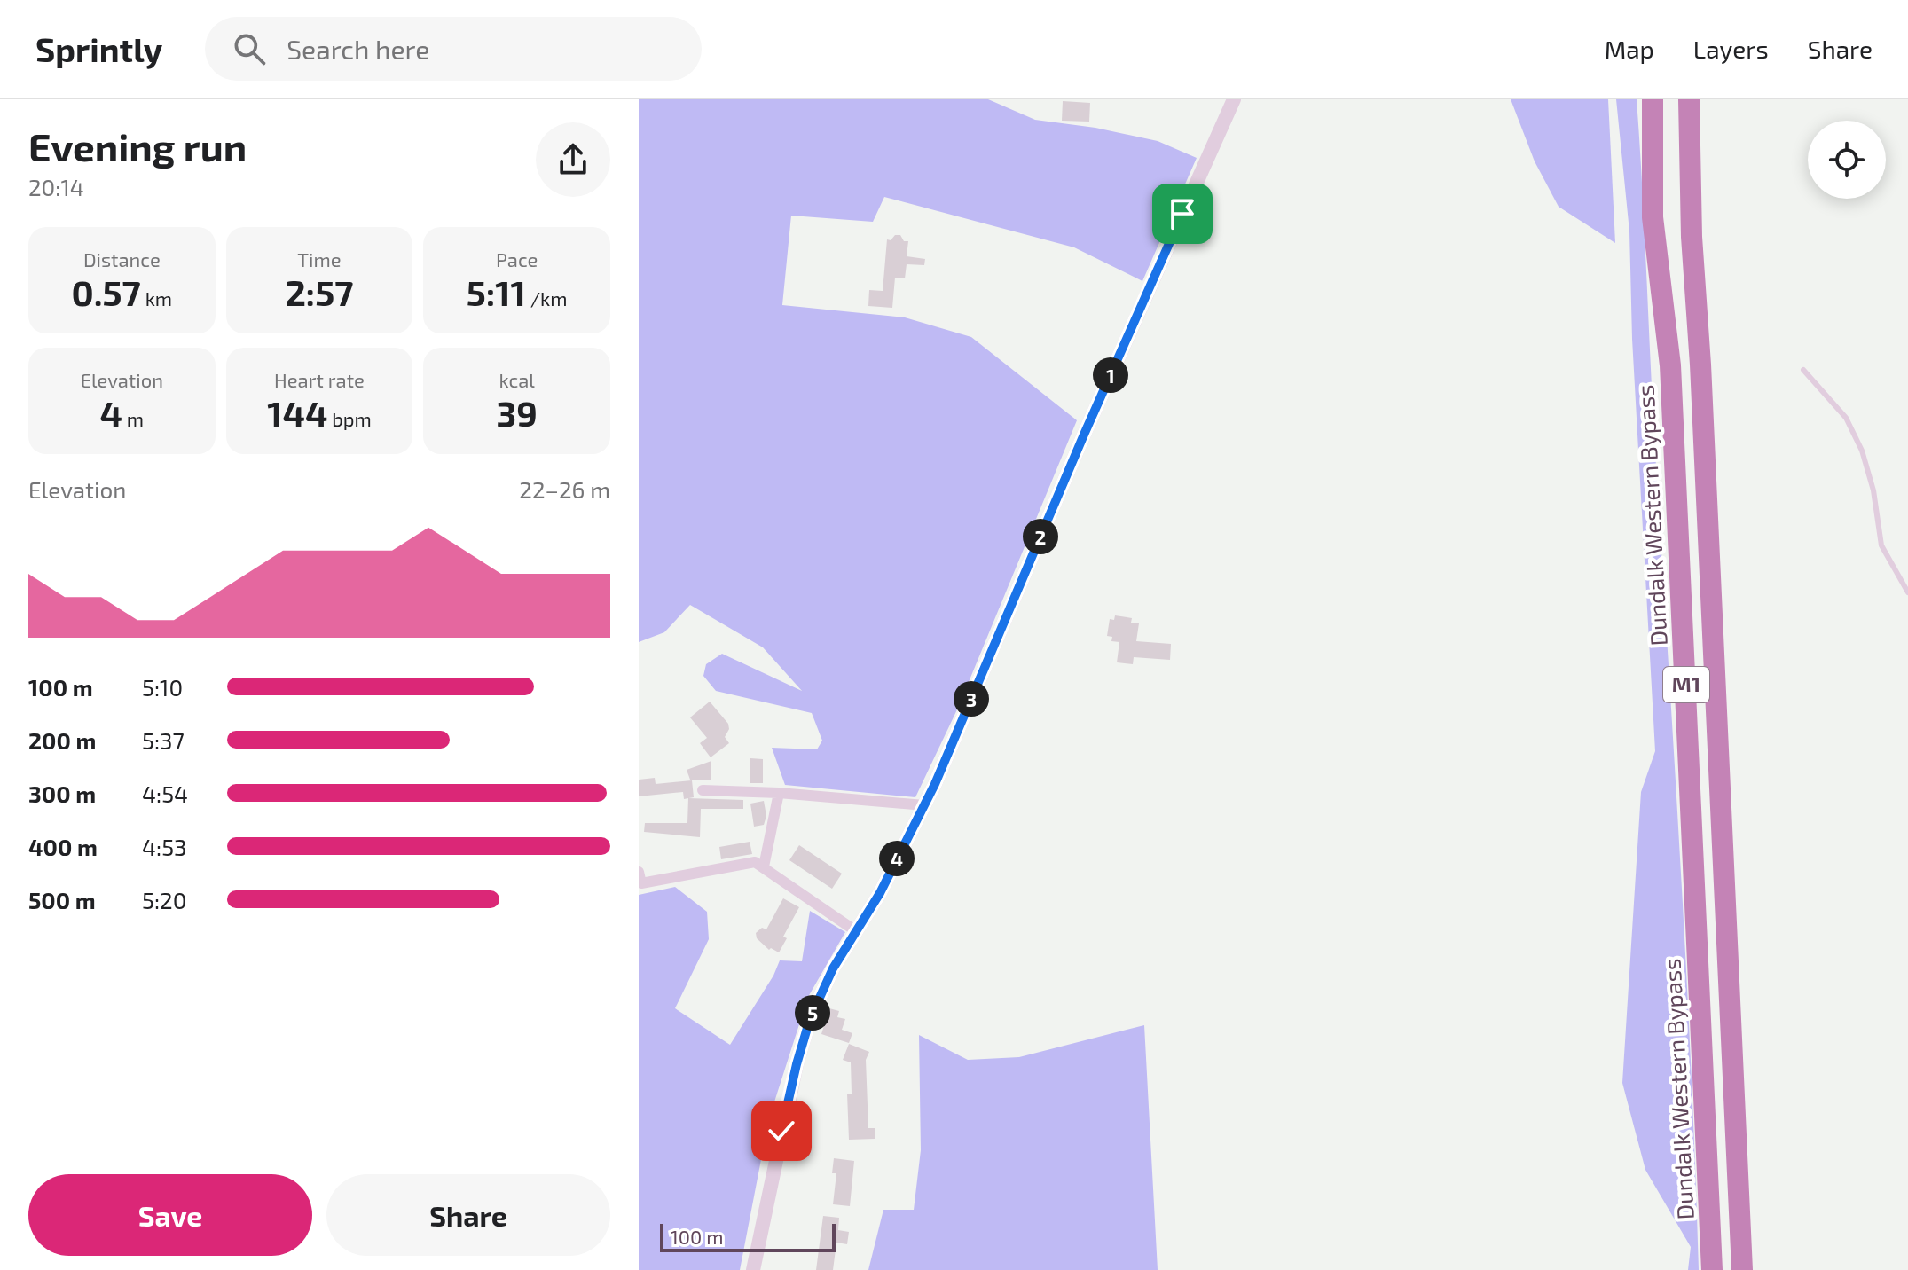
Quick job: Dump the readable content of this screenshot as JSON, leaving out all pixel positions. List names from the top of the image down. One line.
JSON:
{"streets":{"highway":["Dundalk Western Bypass","M1"]},"scale_bar":"100 m","page":{"header":"Sprintly","search":"Search here","nav":["Map","Layers","Share"],"heading":["Evening run","20:14"],"stats":[["Distance","0.57 km"],["Time","2:57"],["Pace","5:11 /km"],["Elevation","4 m"],["Heart rate","144 bpm"],["kcal","39"]],"pins":["1","2","3","4","5"],"chart":["Elevation","22–26 m"],"list":[{"name":"100 m","note":"5:10"},{"name":"200 m","note":"5:37"},{"name":"300 m","note":"4:54"},{"name":"400 m","note":"4:53"},{"name":"500 m","note":"5:20"}],"buttons":["Save","Share"],"scale":"100 m"}}
